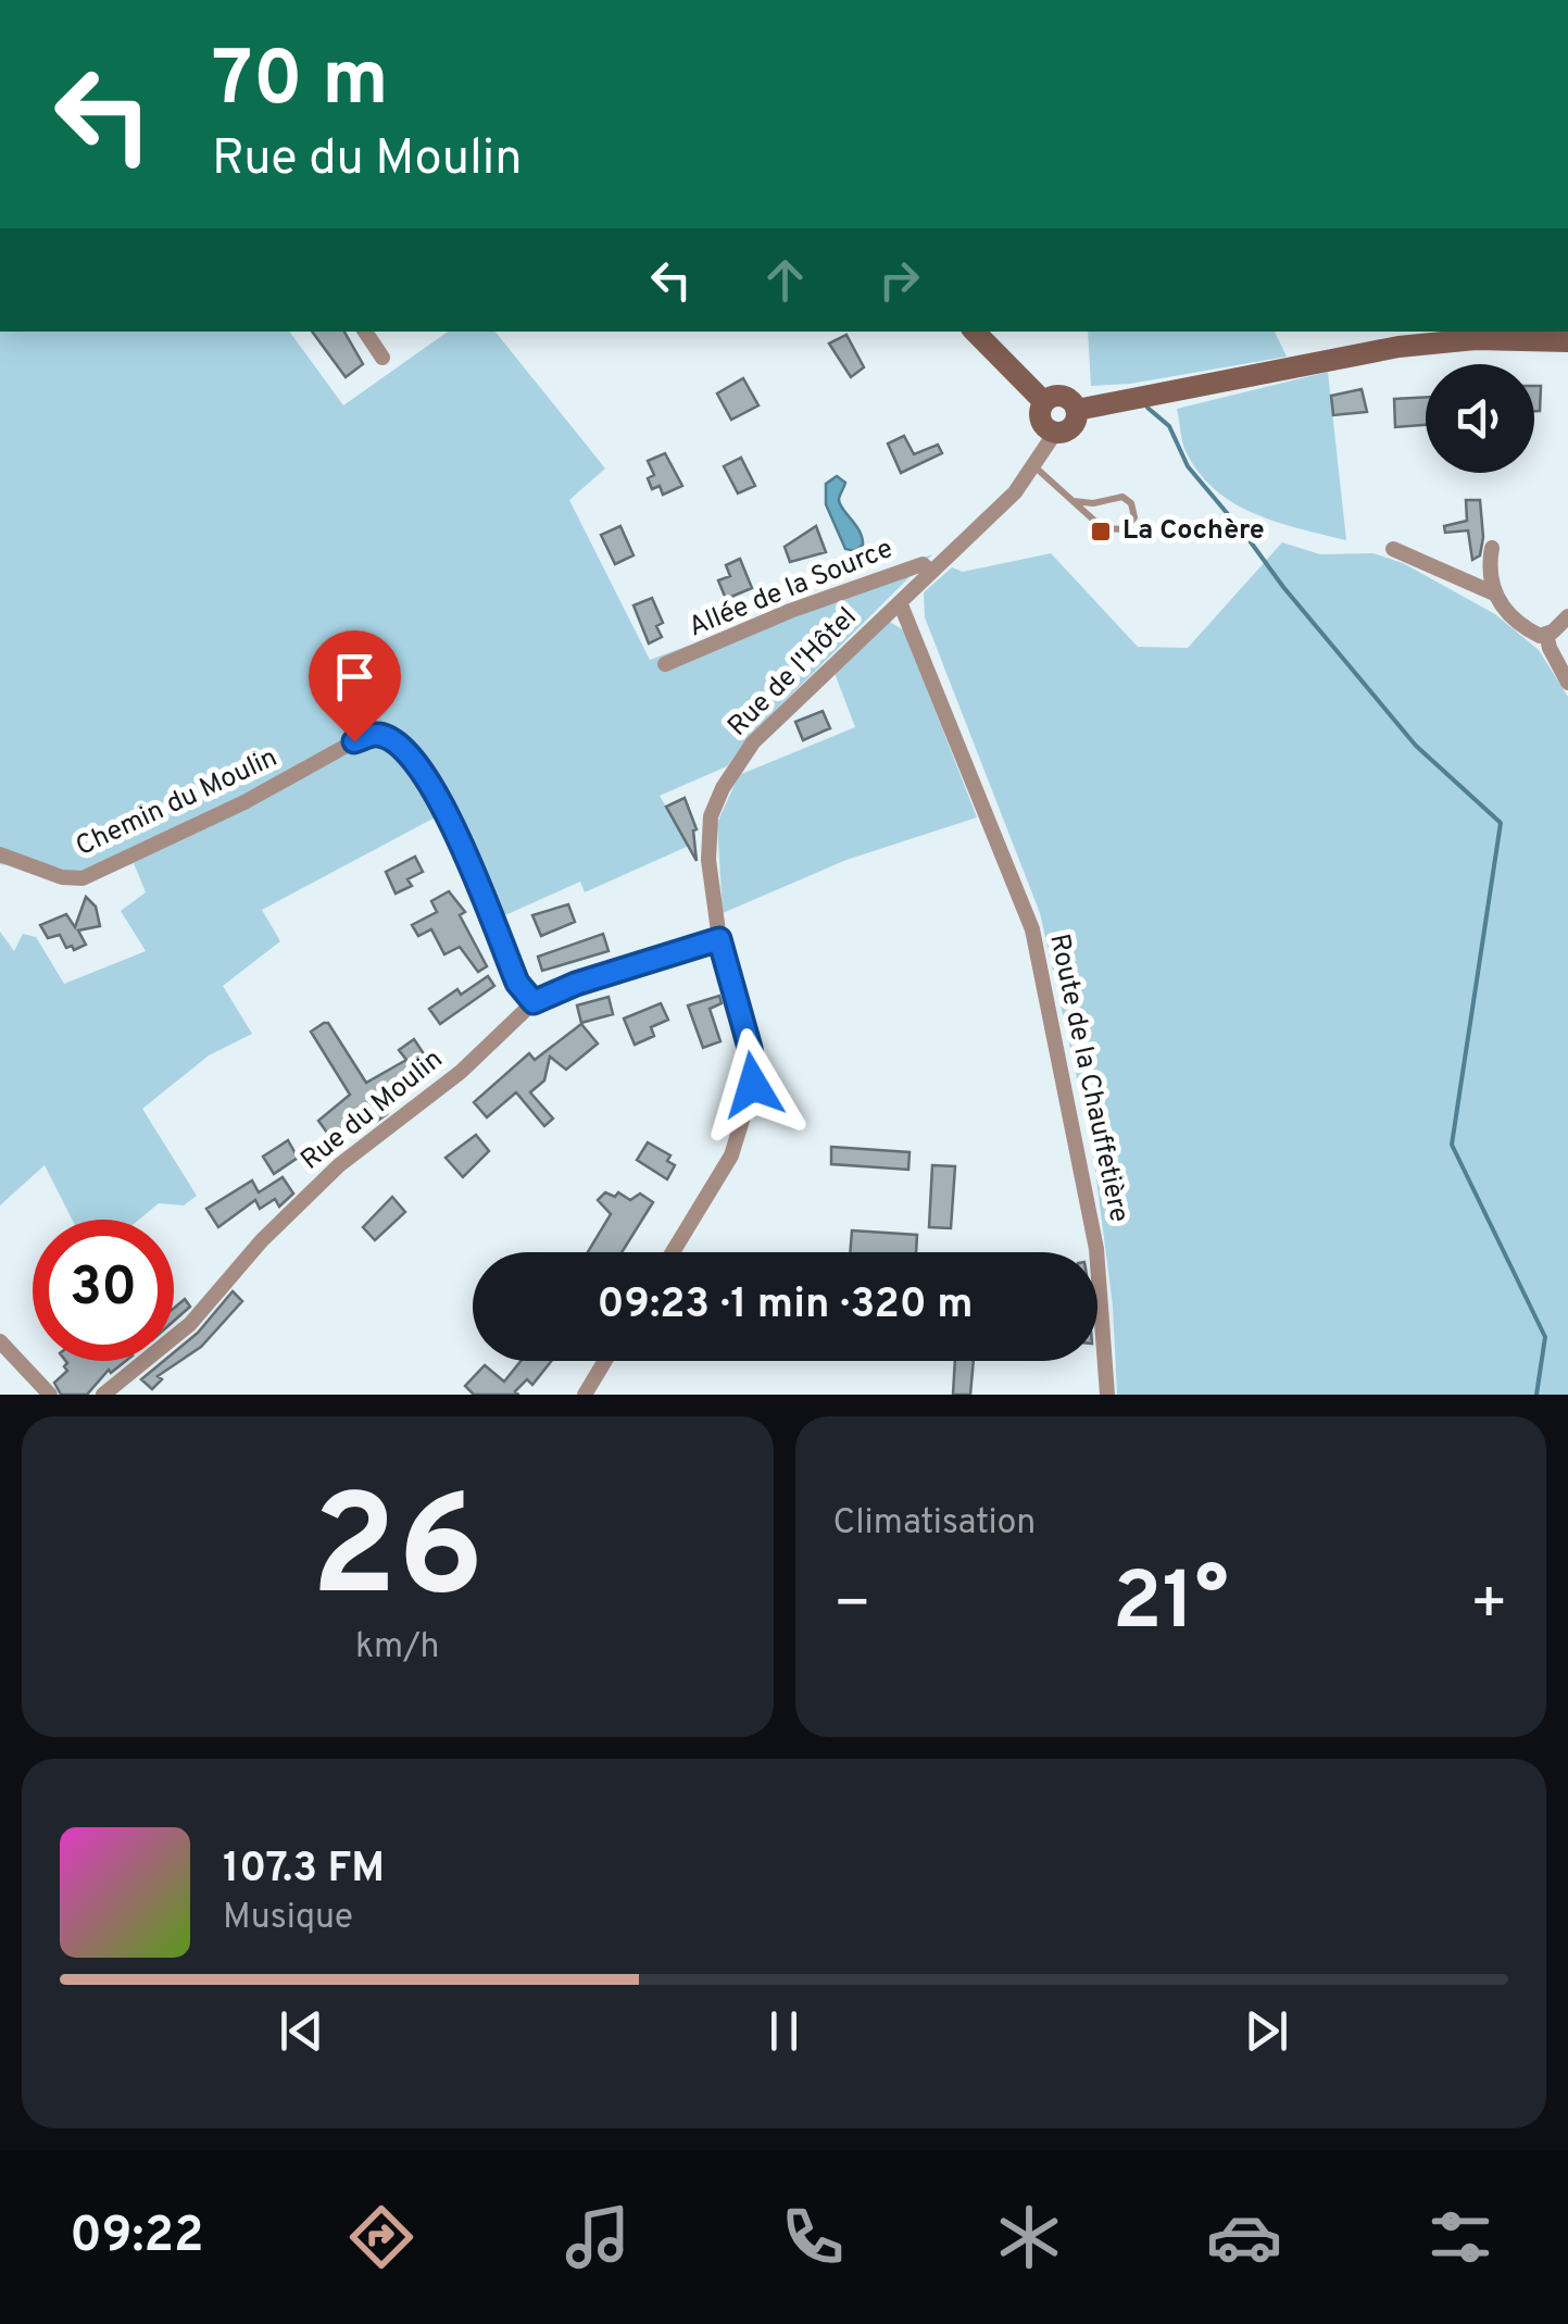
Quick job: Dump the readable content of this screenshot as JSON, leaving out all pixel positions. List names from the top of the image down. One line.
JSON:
{"streets":{"street":["Allée de la Source","Rue de l'Hôtel","Chemin du Moulin","Route de la Chauffetière","Rue du Moulin"]},"crossings":[["Allée de la Source","Rue de l'Hôtel"],["Rue de l'Hôtel","Route de la Chauffetière"],["Rue de l'Hôtel","Rue du Moulin"],["Chemin du Moulin","Rue du Moulin"]],"places":{"transit":["La Cochère"]},"page":{"turn":["70 m","Rue du Moulin"],"limit":"30","trip":"09:23 · 1 min · 320 m","tile":[["26","km/h"],"Climatisation"],"heat":["−","21°","+"],"song":["107.3 FM","Musique"],"tabs":"09:22"}}
